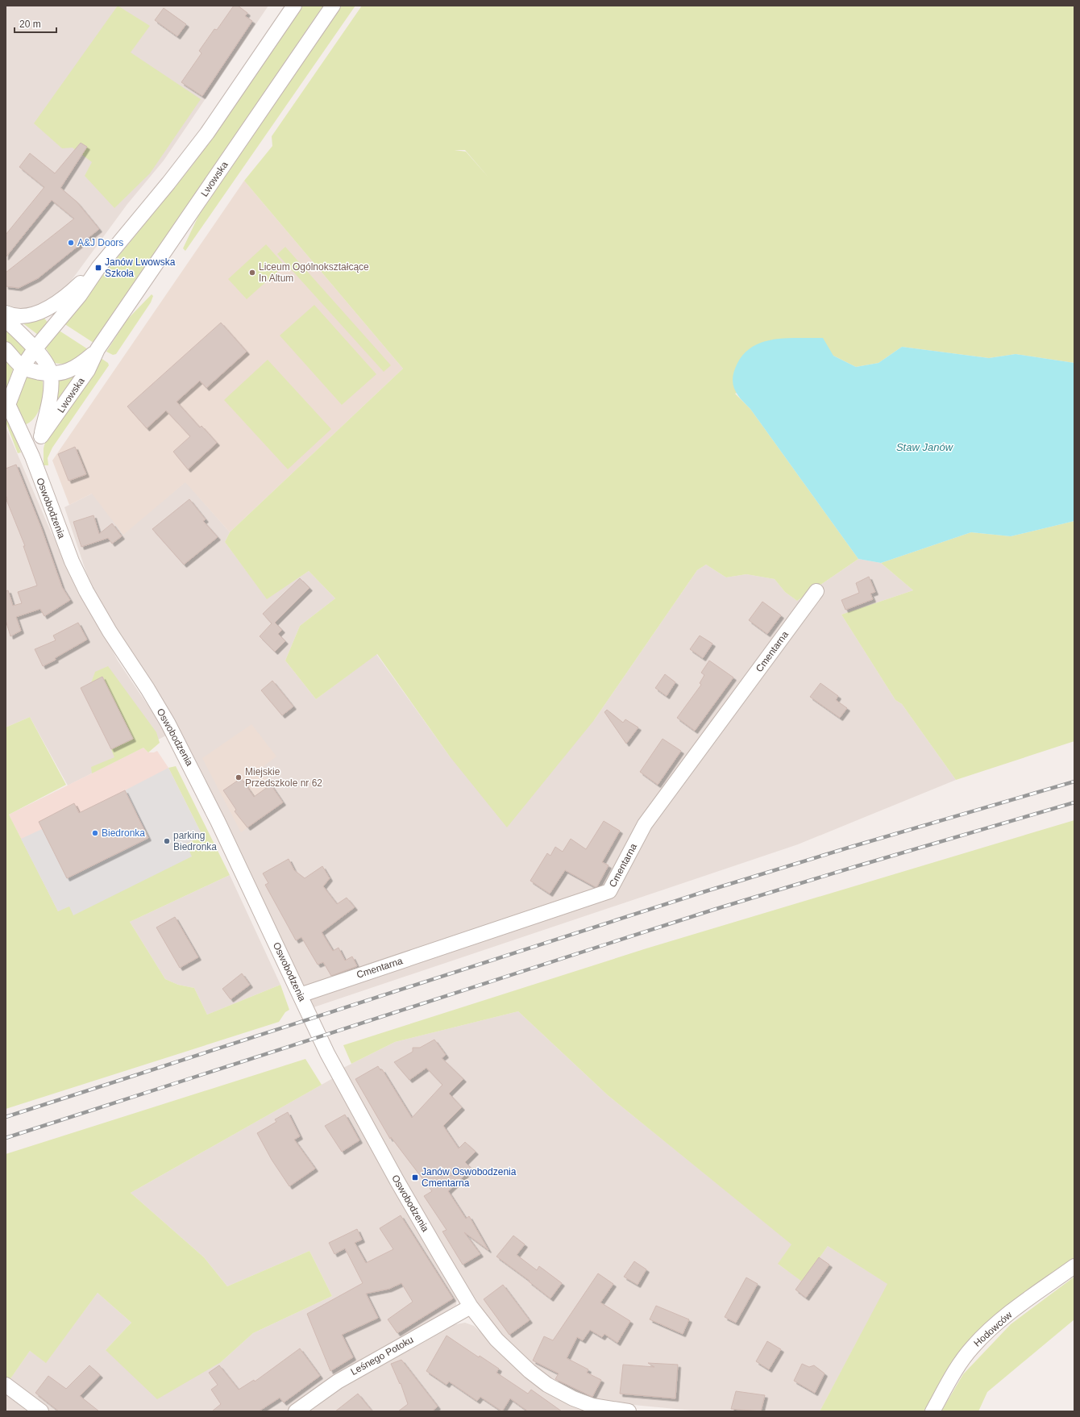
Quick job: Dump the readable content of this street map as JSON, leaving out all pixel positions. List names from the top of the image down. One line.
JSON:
{"streets":{"street":["Lwowska","Oswobodzenia","Cmentarna","Hodowców","Leśnego Potoku"]},"crossings":[["Oswobodzenia","Cmentarna"],["Oswobodzenia","Leśnego Potoku"]],"water":["Staw Janów"],"places":{"other":["A&J Doors","Liceum Ogólnokształcące In Altum","Miejskie Przedszkole nr 62","Biedronka","parking Biedronka"],"transit":["Janów Lwowska Szkoła","Janów Oswobodzenia Cmentarna"]},"scale_bar":"20 m"}
